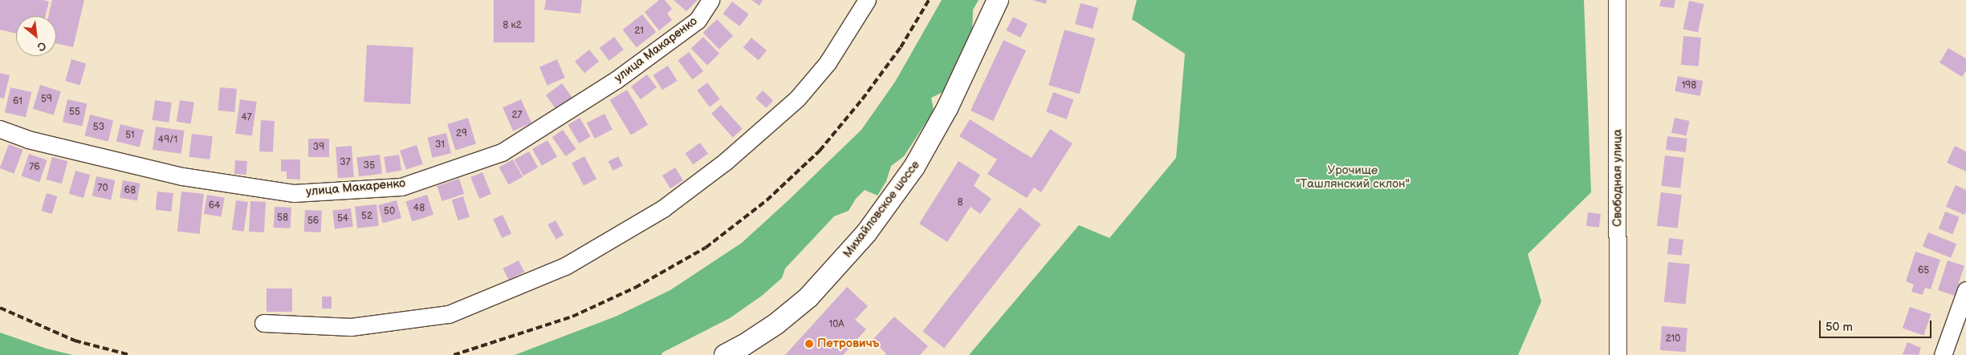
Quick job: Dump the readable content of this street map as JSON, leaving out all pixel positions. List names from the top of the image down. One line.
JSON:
{"streets":{"main road":["Михайловское шоссе"],"street":["улица Макаренко","Свободная улица"]},"parks":["Урочище \"Ташлянский склон\""],"places":["Петровичъ"],"house_numbers":["8 к2","21","198","59","61","55","27","47","53","29","51","49/1","31","39","37","35","76","70","68","8","64","48","50","52","58","54","56","65","10А","210"],"scale_bar":"50 m","north":"bottom right"}
